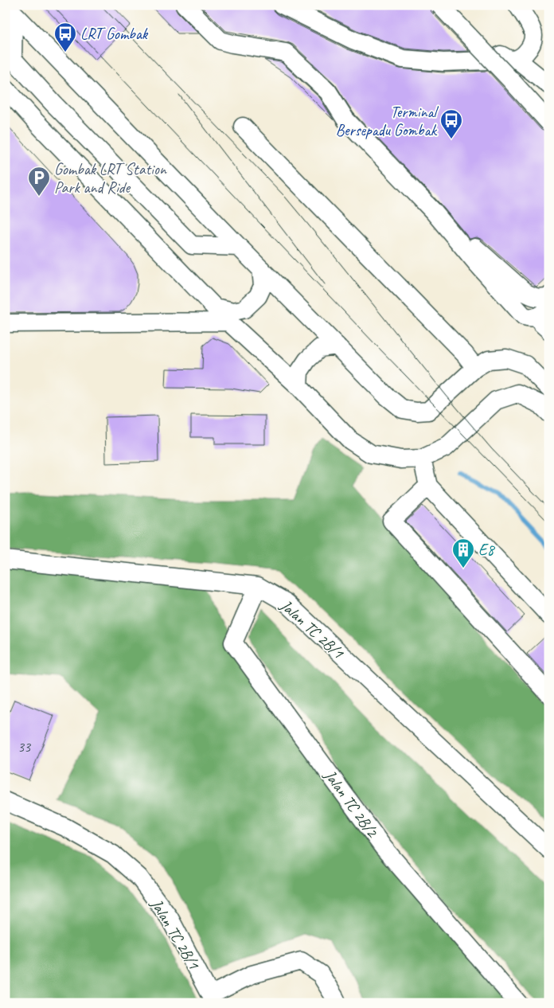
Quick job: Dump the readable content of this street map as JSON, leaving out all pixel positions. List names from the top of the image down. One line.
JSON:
{"streets":{"street":["Jalan TC 2B/1","Jalan TC 2B/2"]},"crossings":[["Jalan TC 2B/1","Jalan TC 2B/2"]],"places":{"bus stop":["LRT Gombak","Terminal Bersepadu Gombak"],"parking":["Gombak LRT Station Park and Ride"],"building":["E8"]},"house_numbers":["33"]}
